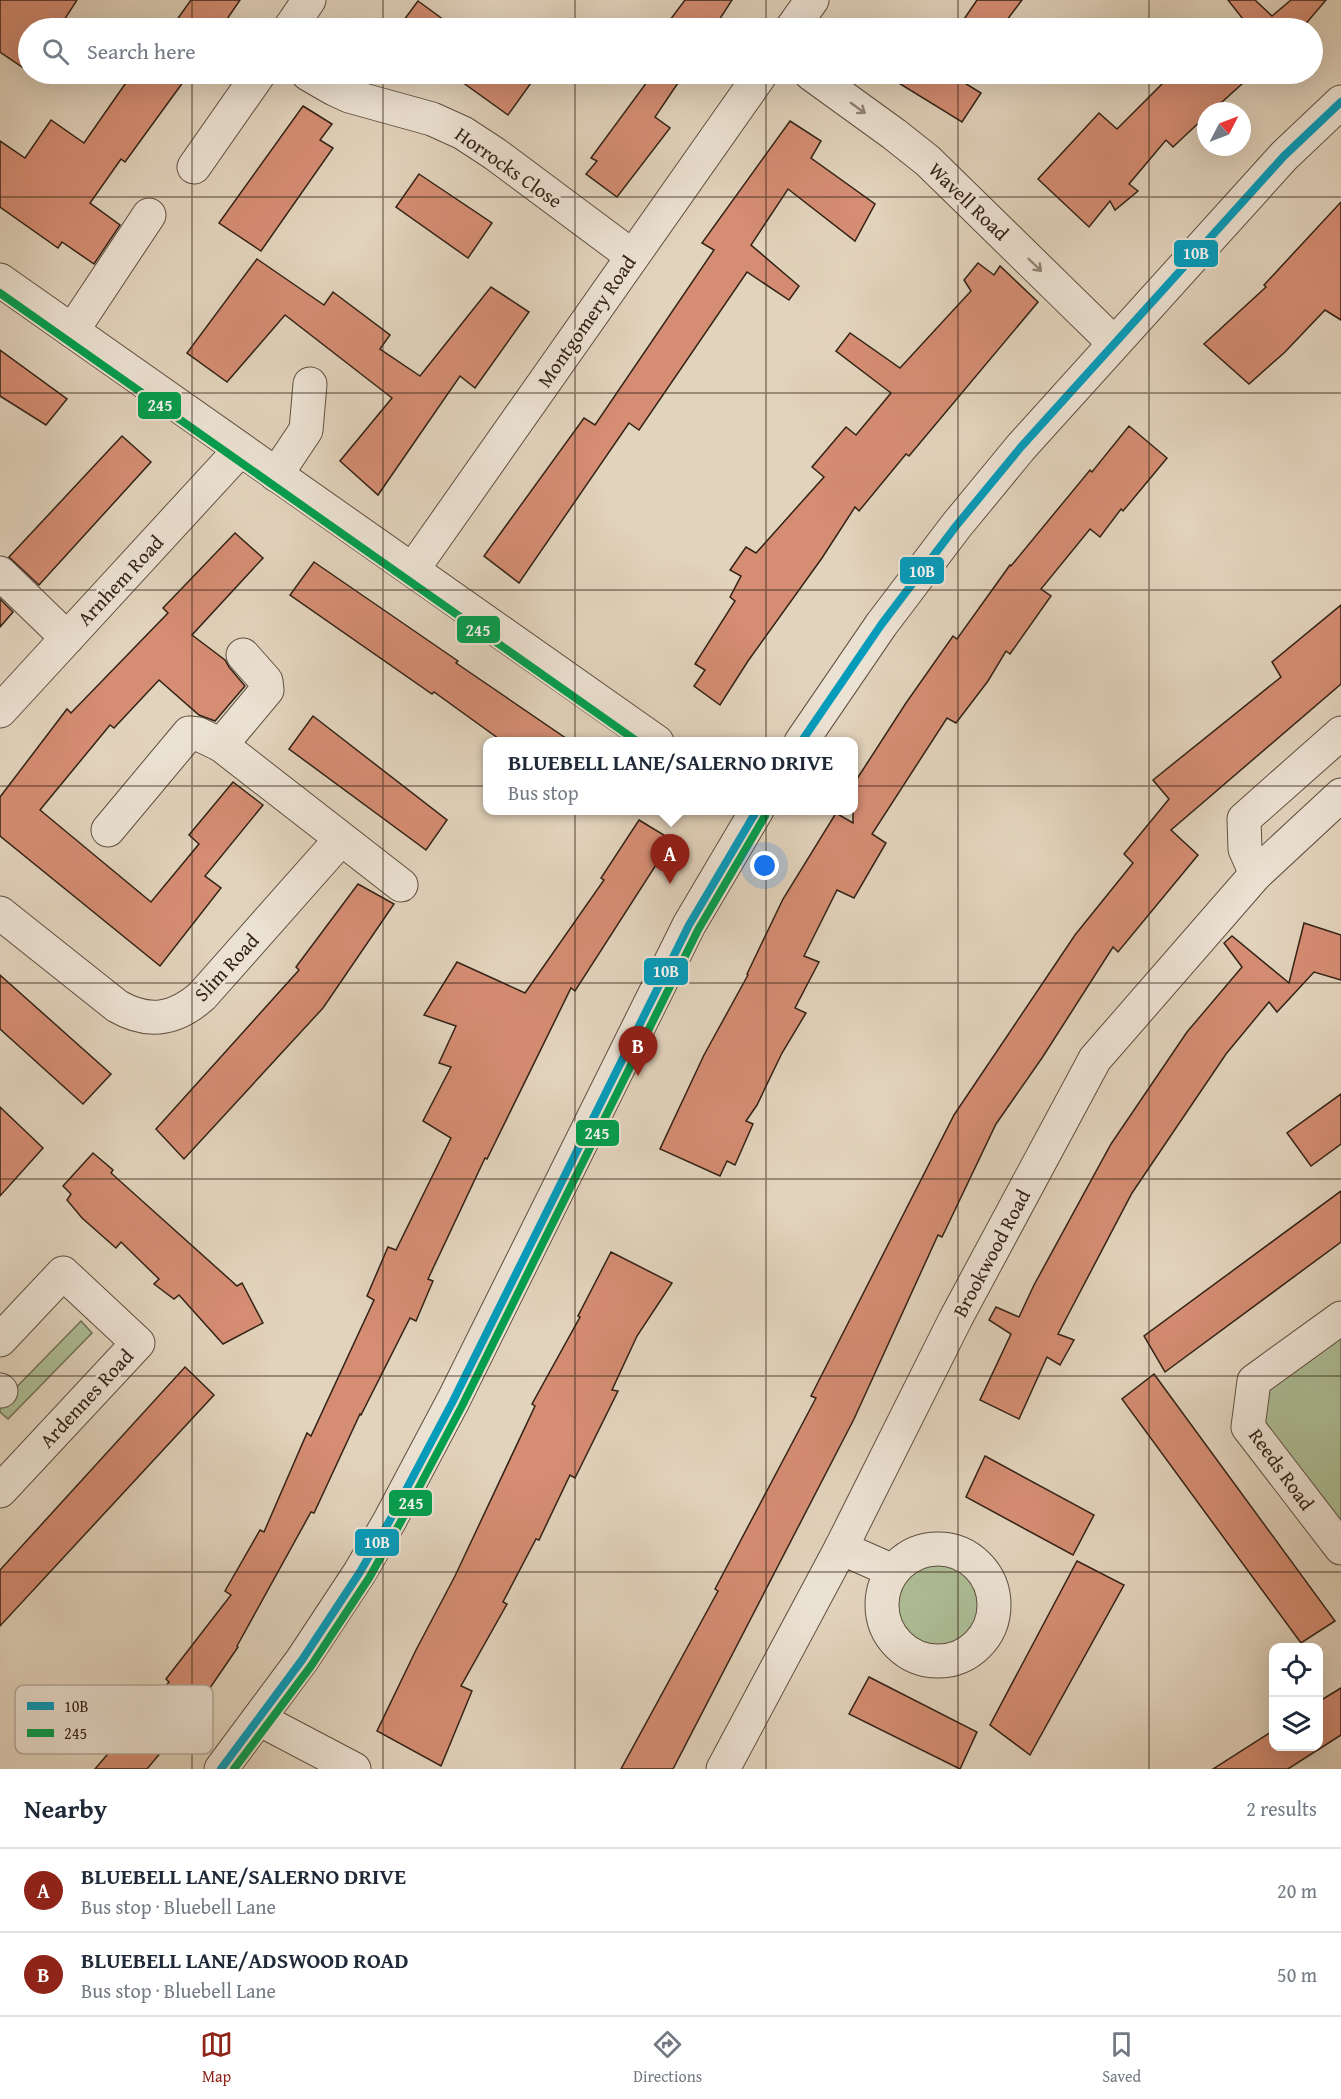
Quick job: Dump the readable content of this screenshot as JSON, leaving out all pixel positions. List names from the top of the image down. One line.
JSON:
{"streets":{"street":["Horrocks Close","Wavell Road","Montgomery Road","Arnhem Road","Slim Road","Brookwood Road","Ardennes Road","Reeds Road"]},"crossings":[["Horrocks Close","Montgomery Road"]],"one_way":["Wavell Road"],"lines":["transit line 10B","transit line 245"],"legend":["10B","245"],"north":"top right","page":{"search":"Search here","popup":["BLUEBELL LANE/SALERNO DRIVE","Bus stop"],"pins":["A","B"],"heading":["Nearby","2 results"],"list":[{"mark":"A","name":"BLUEBELL LANE/SALERNO DRIVE","note":"Bus stop · Bluebell Lane","value":"20 m"},{"mark":"B","name":"BLUEBELL LANE/ADSWOOD ROAD","note":"Bus stop · Bluebell Lane","value":"50 m"}],"nav":["Map","Directions","Saved"]}}
